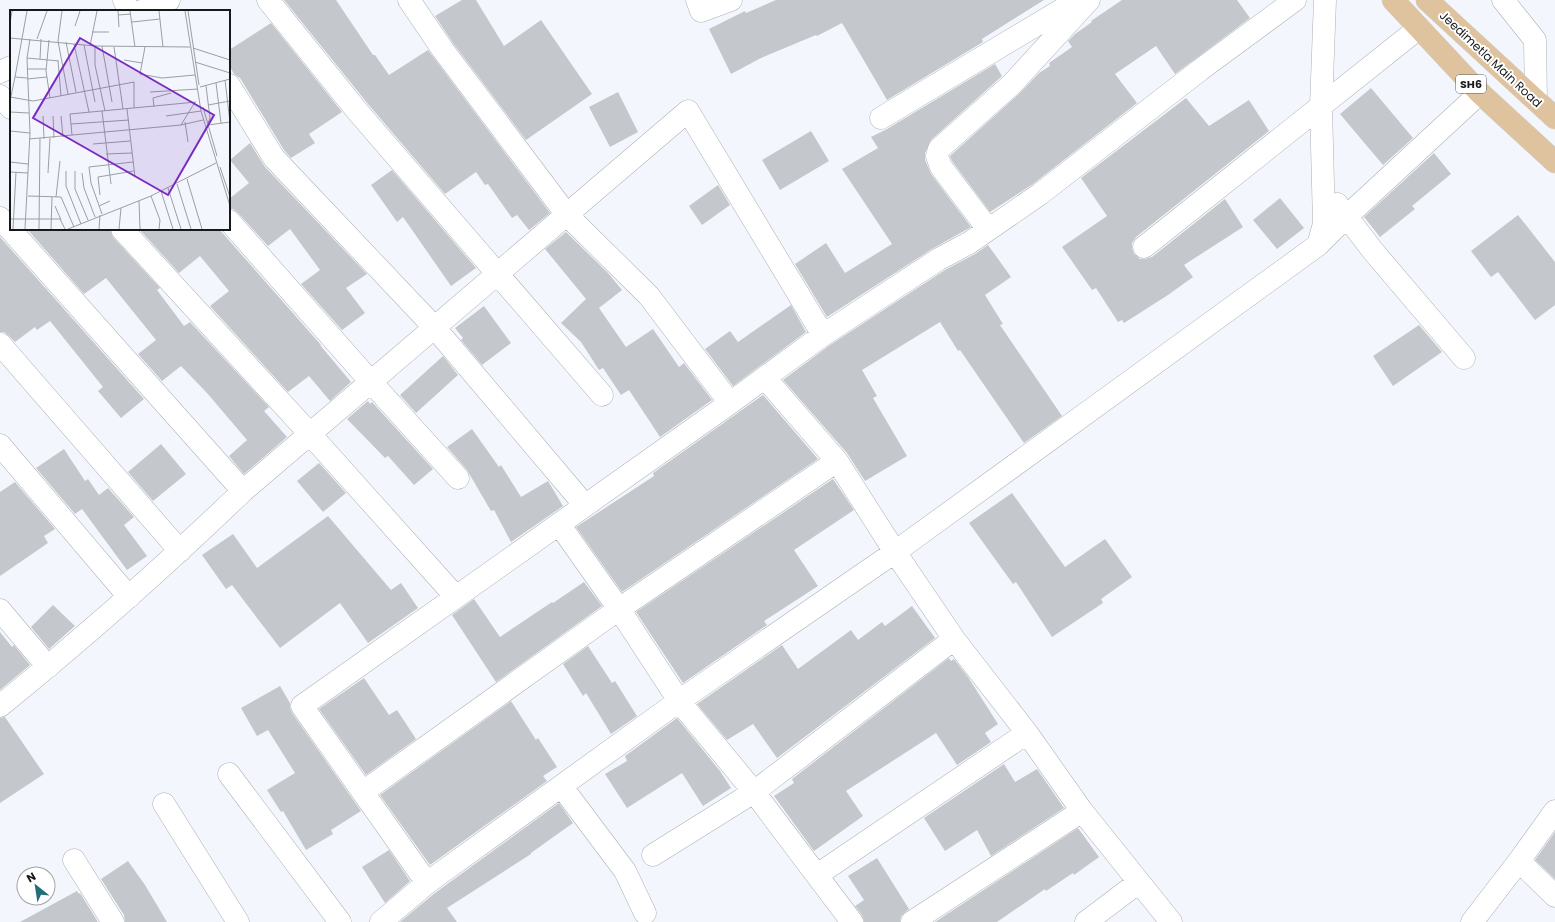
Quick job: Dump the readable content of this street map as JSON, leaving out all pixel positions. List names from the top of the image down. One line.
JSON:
{"streets":{"main road":["Jeedimetla Main Road","SH6"]},"north":"top left"}
